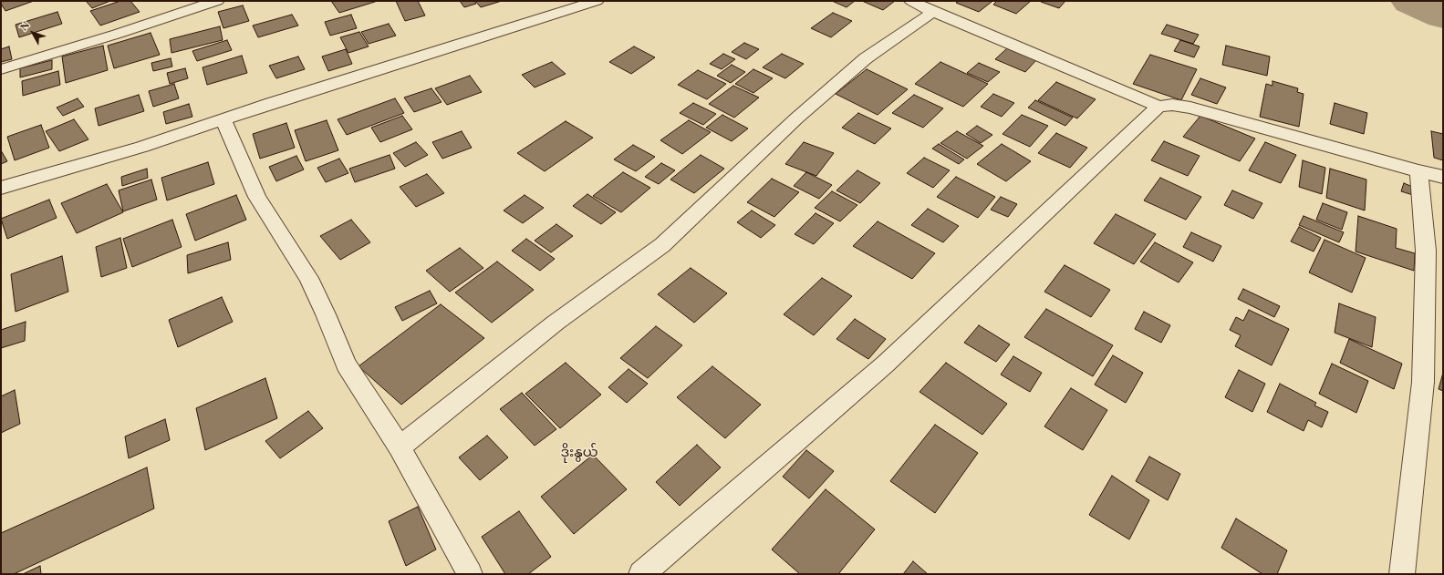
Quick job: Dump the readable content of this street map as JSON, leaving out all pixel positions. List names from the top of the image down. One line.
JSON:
{"districts":["ဒိုးနွယ်"],"north":"top left"}
